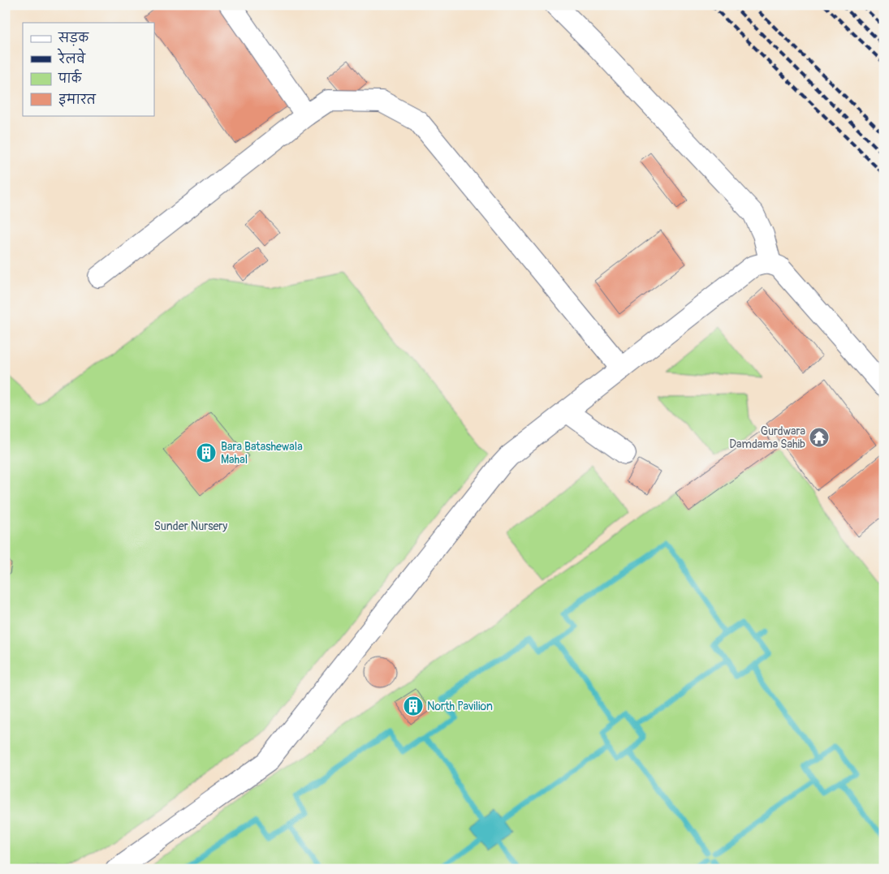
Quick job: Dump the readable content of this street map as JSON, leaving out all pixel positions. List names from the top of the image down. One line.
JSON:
{"parks":["Sunder Nursery"],"places":{"temple":["Gurdwara Damdama Sahib"],"building":["Bara Batashewala Mahal","North Pavilion"]},"legend":["सड़क","रेलवे","पार्क","इमारत"]}
